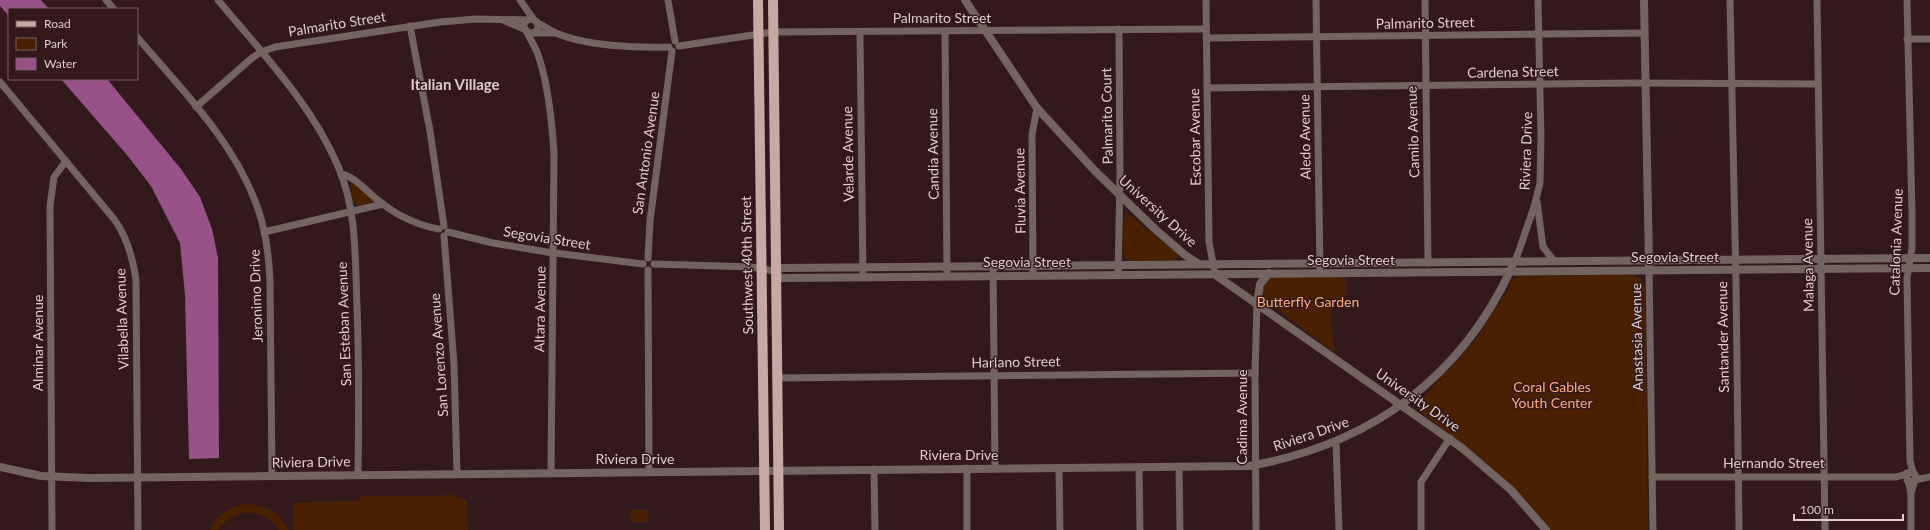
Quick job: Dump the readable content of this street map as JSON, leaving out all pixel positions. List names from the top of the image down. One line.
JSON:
{"streets":{"main road":["Southwest 40th Street"],"street":["Palmarito Street","Cardena Street","Palmarito Court","Camilo Avenue","Escobar Avenue","Aledo Avenue","Riviera Drive","San Antonio Avenue","Velarde Avenue","Candia Avenue","Fluvia Avenue","University Drive","Segovia Street","Catalonia Avenue","Malaga Avenue","Jeronimo Drive","Altara Avenue","Vilabella Avenue","San Esteban Avenue","Anastasia Avenue","Santander Avenue","Alminar Avenue","San Lorenzo Avenue","Harlano Street","Cadima Avenue","Hernando Street"]},"crossings":[["Palmarito Street","Palmarito Court"],["Palmarito Street","Camilo Avenue"],["Palmarito Street","Escobar Avenue"],["Palmarito Street","Aledo Avenue"],["Palmarito Street","Riviera Drive"],["Palmarito Street","San Antonio Avenue"],["Palmarito Street","Velarde Avenue"],["Palmarito Street","Candia Avenue"],["Palmarito Street","University Drive"],["Palmarito Street","Southwest 40th Street"],["Palmarito Street","Jeronimo Drive"],["Palmarito Street","Altara Avenue"],["Palmarito Street","San Esteban Avenue"],["Palmarito Street","Anastasia Avenue"],["Palmarito Street","San Lorenzo Avenue"],["Cardena Street","Camilo Avenue"],["Cardena Street","Escobar Avenue"],["Cardena Street","Aledo Avenue"],["Cardena Street","Riviera Drive"],["Cardena Street","Malaga Avenue"],["Cardena Street","Anastasia Avenue"],["Cardena Street","Santander Avenue"],["Palmarito Court","University Drive"],["Palmarito Court","Segovia Street"],["Camilo Avenue","Segovia Street"],["Escobar Avenue","University Drive"],["Escobar Avenue","Segovia Street"],["Aledo Avenue","Segovia Street"],["Riviera Drive","University Drive"],["Riviera Drive","Segovia Street"],["Riviera Drive","Southwest 40th Street"],["Riviera Drive","Jeronimo Drive"],["Riviera Drive","Altara Avenue"],["Riviera Drive","Vilabella Avenue"],["Riviera Drive","San Esteban Avenue"],["Riviera Drive","Alminar Avenue"],["Riviera Drive","San Lorenzo Avenue"],["Riviera Drive","Cadima Avenue"],["San Antonio Avenue","Segovia Street"],["Velarde Avenue","Segovia Street"],["Candia Avenue","Segovia Street"],["Fluvia Avenue","University Drive"],["Fluvia Avenue","Segovia Street"],["University Drive","Segovia Street"],["University Drive","Cadima Avenue"],["Segovia Street","Catalonia Avenue"],["Segovia Street","Southwest 40th Street"],["Segovia Street","Malaga Avenue"],["Segovia Street","Altara Avenue"],["Segovia Street","Anastasia Avenue"],["Segovia Street","Santander Avenue"],["Segovia Street","San Lorenzo Avenue"],["Catalonia Avenue","Hernando Street"],["Southwest 40th Street","Harlano Street"],["Malaga Avenue","Hernando Street"],["Vilabella Avenue","Alminar Avenue"],["Anastasia Avenue","Hernando Street"],["Santander Avenue","Hernando Street"],["Harlano Street","Cadima Avenue"]],"districts":["Italian Village"],"parks":["Butterfly Garden","Coral Gables Youth Center"],"legend":["Road","Park","Water"],"scale_bar":"100 m"}
